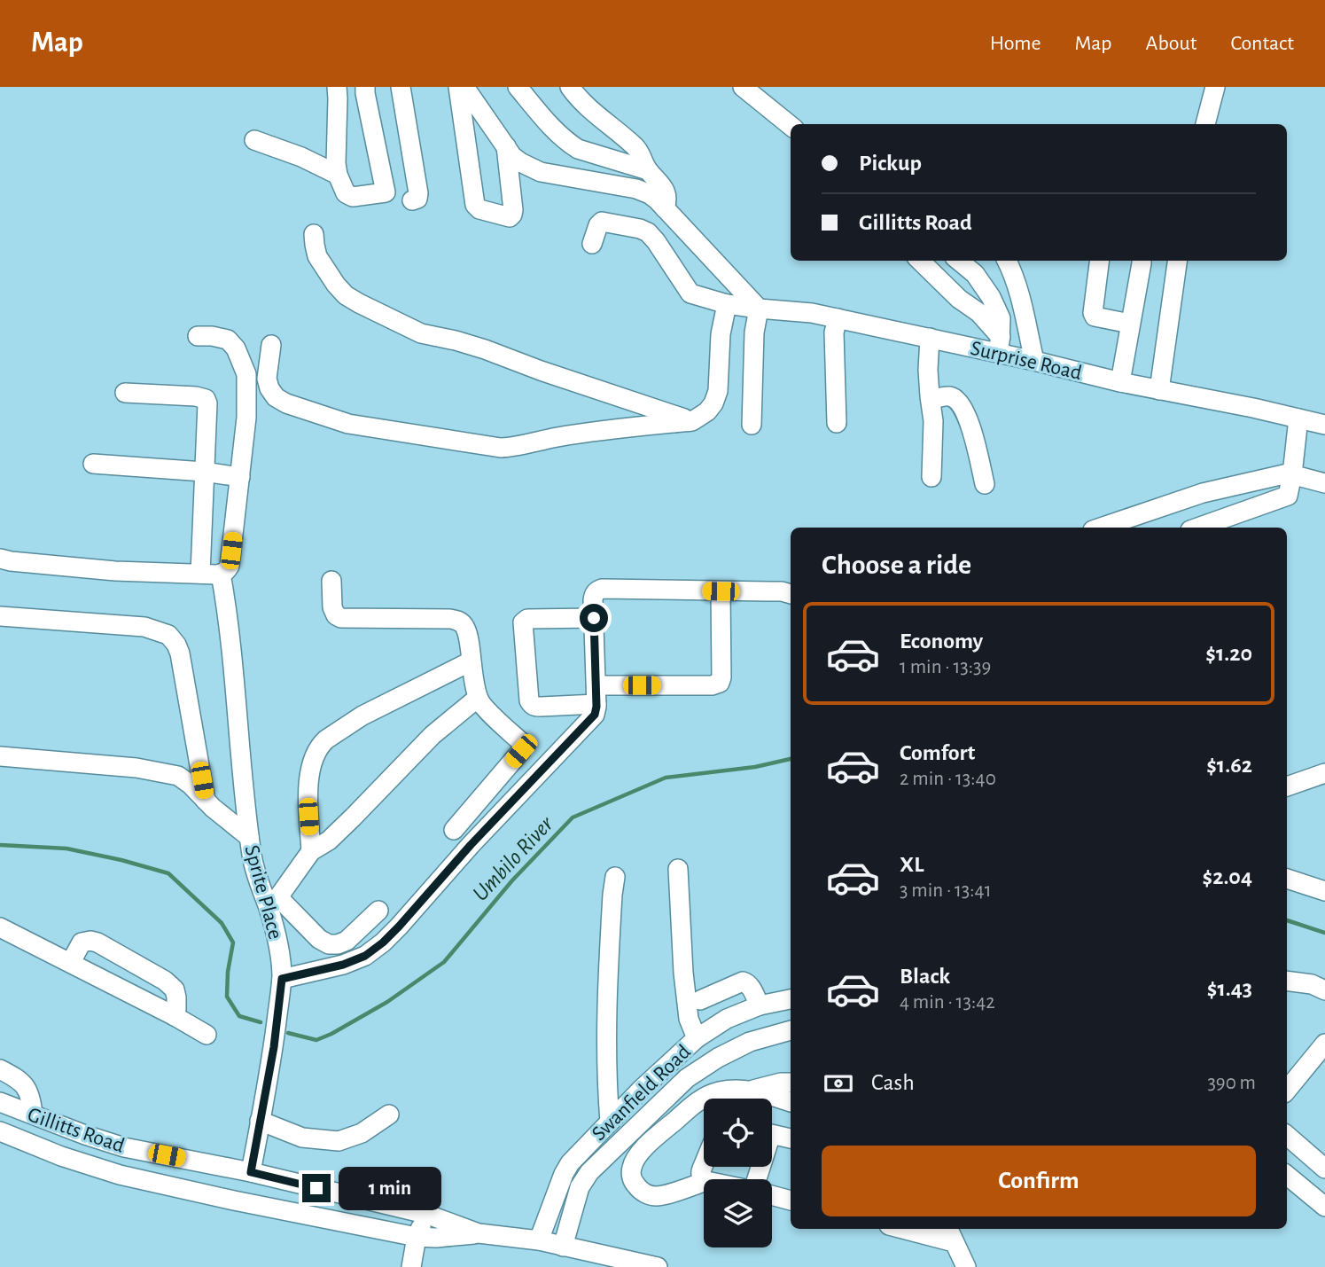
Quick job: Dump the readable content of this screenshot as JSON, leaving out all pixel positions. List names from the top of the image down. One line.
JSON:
{"streets":{"street":["Surprise Road","Sprite Place","Swanfield Road","Gillitts Road"]},"crossings":[["Sprite Place","Gillitts Road"],["Swanfield Road","Gillitts Road"]],"water":["Umbilo River"],"page":{"header":"Map","nav":["Home","Map","About","Contact"],"banner":["Pickup","Gillitts Road"],"heading":"Choose a ride","list":[{"name":"Economy","note":"1 min · 13:39","value":"$1.20"},{"name":"Comfort","note":"2 min · 13:40","value":"$1.62"},{"name":"XL","note":"3 min · 13:41","value":"$2.04"},{"name":"Black","note":"4 min · 13:42","value":"$1.43"}],"pay":["Cash","390 m"],"buttons":"Confirm","bubble":"1 min"}}
